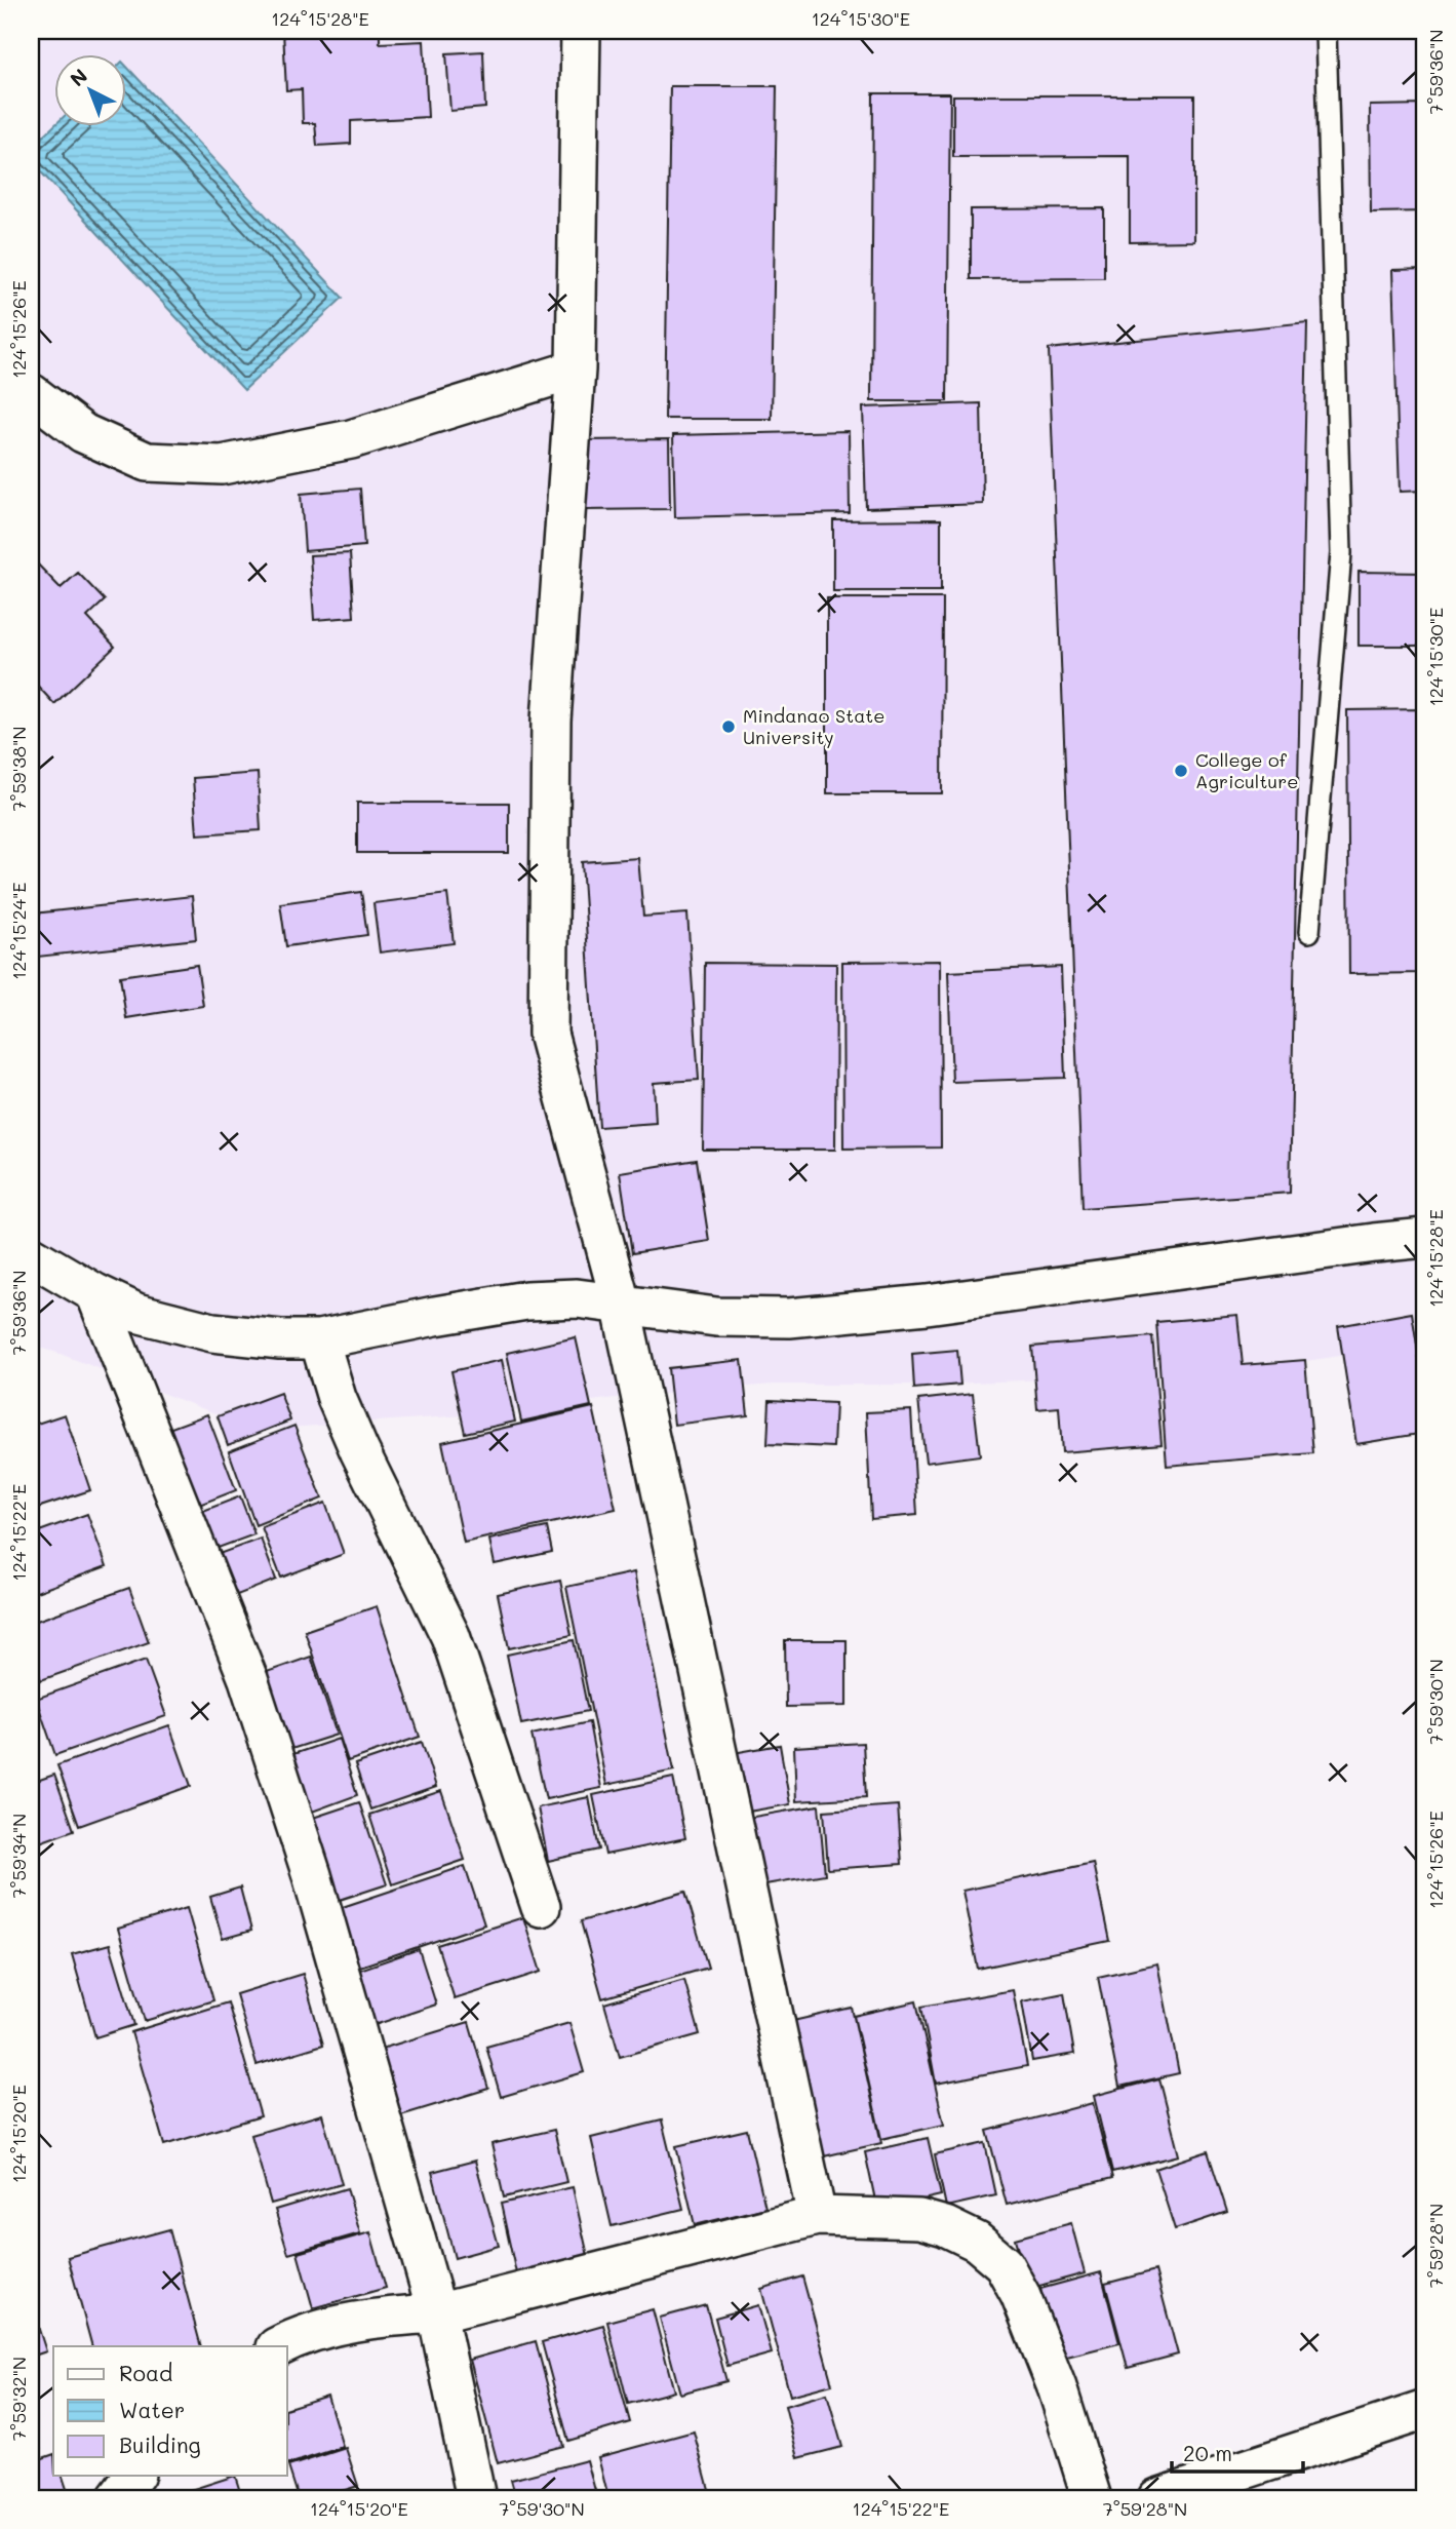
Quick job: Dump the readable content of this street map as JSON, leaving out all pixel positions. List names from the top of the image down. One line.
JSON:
{"places":["Mindanao State University","College of Agriculture"],"legend":["Road","Water","Building"],"scale_bar":"20 m","north":"top left","coordinates":["124°15'28\"E","124°15'30\"E","7°59'36\"N","124°15'26\"E","7°59'38\"N","124°15'24\"E","124°15'22\"E","7°59'30\"N","7°59'34\"N","124°15'20\"E","7°59'28\"N","7°59'32\"N"]}
